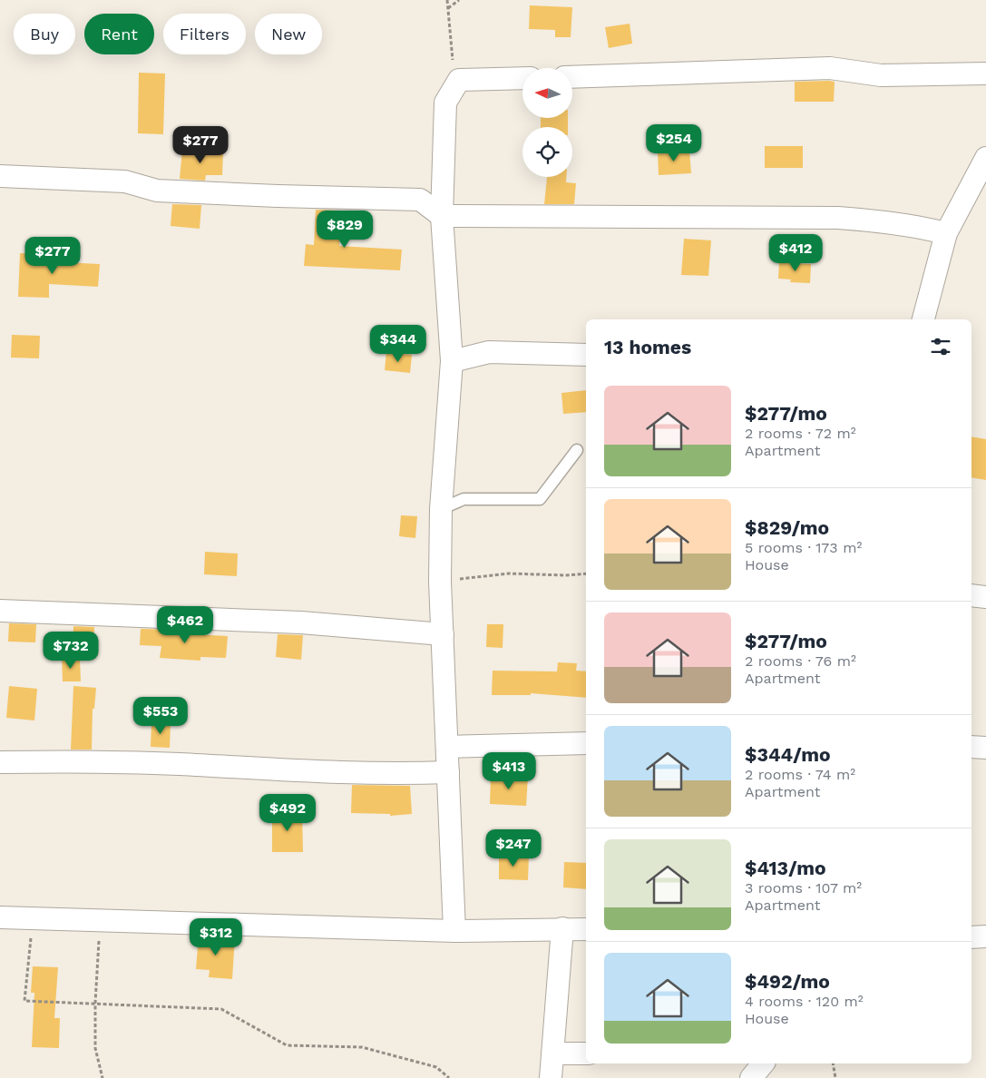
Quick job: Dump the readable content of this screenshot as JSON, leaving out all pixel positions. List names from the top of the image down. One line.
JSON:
{"north":"left","page":{"chip":["Buy","Rent","Filters","New"],"price":["$254","$277","$829","$412","$277","$344","$462","$732","$553","$413","$492","$247","$312"],"heading":"13 homes","list":[{"name":"$277/mo","note":"2 rooms · 72 m² · Apartment"},{"name":"$829/mo","note":"5 rooms · 173 m² · House"},{"name":"$277/mo","note":"2 rooms · 76 m² · Apartment"},{"name":"$344/mo","note":"2 rooms · 74 m² · Apartment"},{"name":"$413/mo","note":"3 rooms · 107 m² · Apartment"},{"name":"$492/mo","note":"4 rooms · 120 m² · House"}]}}
